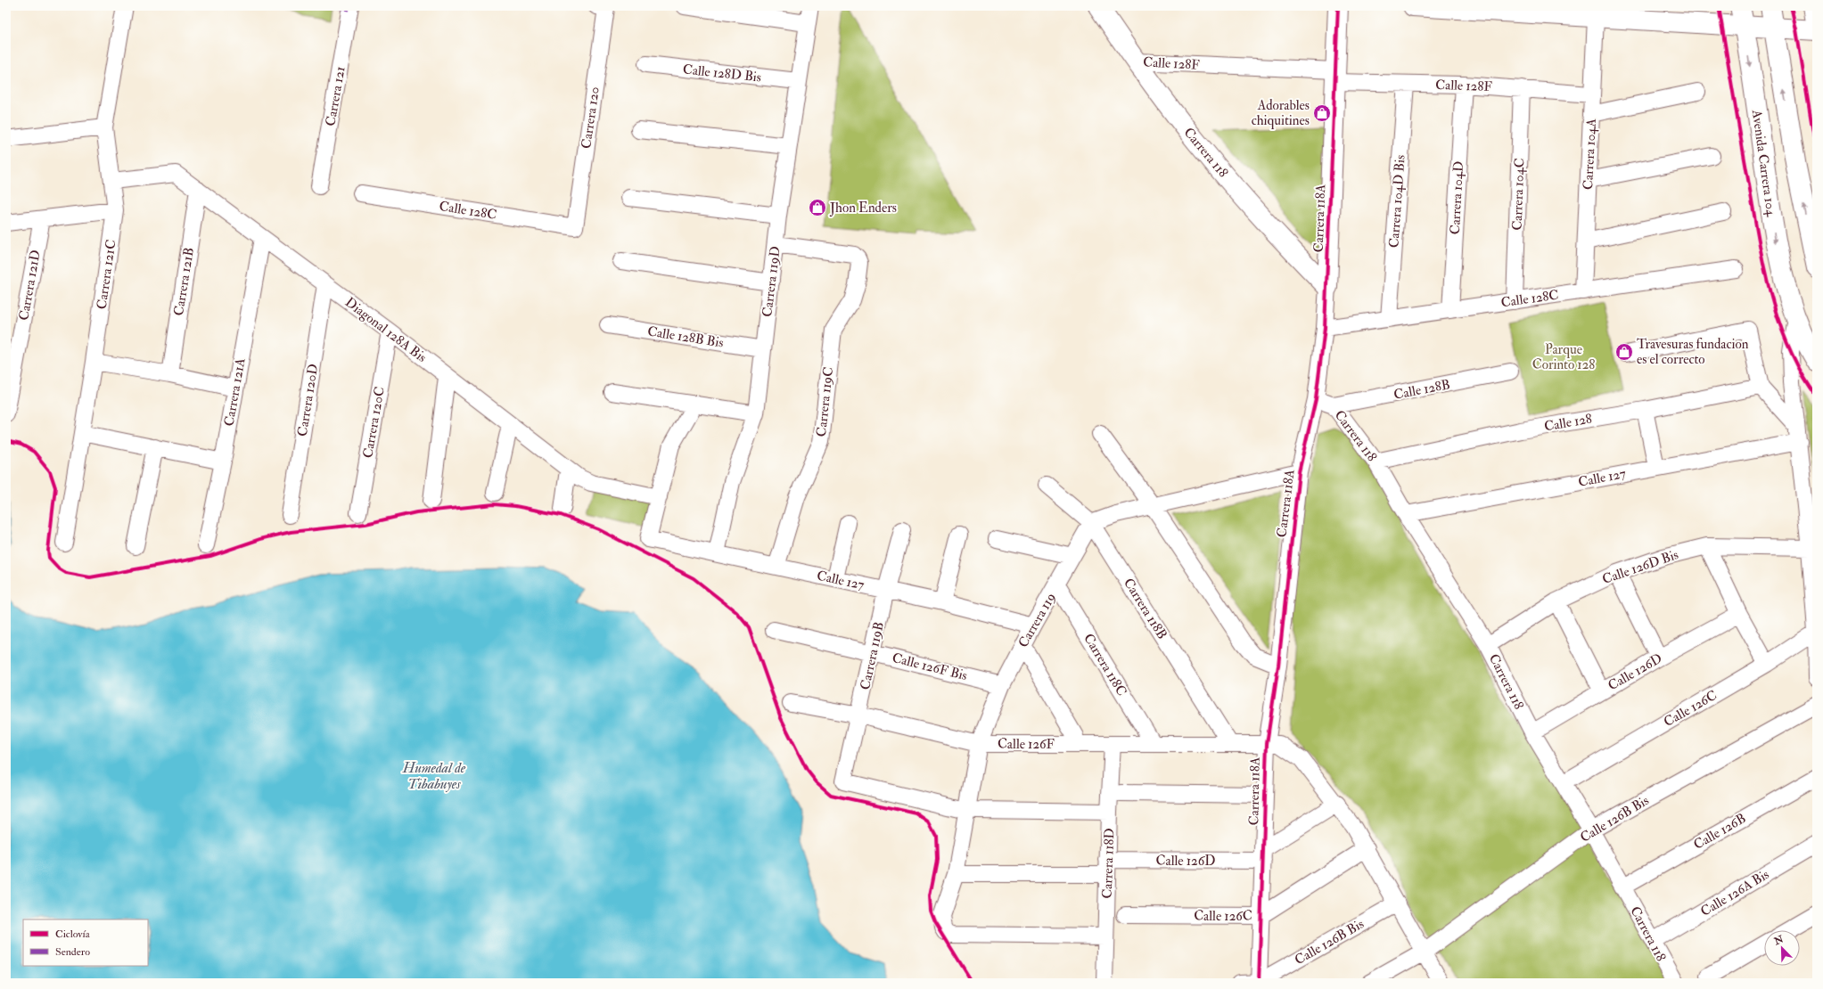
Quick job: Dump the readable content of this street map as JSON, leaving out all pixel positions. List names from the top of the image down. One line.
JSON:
{"streets":{"street":["Calle 128F","Calle 128D Bis","Carrera 121","Carrera 120","Carrera 118","Carrera 104A","Avenida Carrera 104","Carrera 104C","Carrera 104D","Carrera 104D Bis","Calle 128C","Carrera 118A","Carrera 121C","Carrera 121B","Carrera 119D","Carrera 121D","Diagonal 128A Bis","Calle 128B Bis","Calle 128B","Carrera 121A","Carrera 120D","Carrera 119C","Carrera 120C","Calle 128","Calle 127","Calle 126D Bis","Carrera 118B","Carrera 119","Carrera 119B","Carrera 118C","Calle 126F Bis","Calle 126D","Calle 126C","Calle 126F","Calle 126B Bis","Calle 126B","Carrera 118D","Calle 126A Bis"]},"crossings":[["Calle 128F","Carrera 118"],["Calle 128F","Carrera 104A"],["Calle 128F","Carrera 104C"],["Calle 128F","Carrera 104D"],["Calle 128F","Carrera 104D Bis"],["Calle 128F","Carrera 118A"],["Calle 128D Bis","Carrera 119D"],["Carrera 120","Calle 128C"],["Carrera 118","Carrera 118A"],["Carrera 118","Calle 128B"],["Carrera 118","Calle 128"],["Carrera 118","Calle 127"],["Carrera 118","Calle 126D Bis"],["Carrera 118","Calle 126D"],["Carrera 118","Calle 126C"],["Carrera 118","Calle 126B Bis"],["Carrera 118","Calle 126B"],["Carrera 118","Calle 126A Bis"],["Carrera 104A","Calle 128C"],["Carrera 104C","Calle 128C"],["Carrera 104D","Calle 128C"],["Carrera 104D Bis","Calle 128C"],["Calle 128C","Carrera 118A"],["Carrera 118A","Calle 126D"],["Carrera 118A","Calle 126C"],["Carrera 118A","Calle 126F"],["Carrera 118A","Calle 126B Bis"],["Carrera 121C","Diagonal 128A Bis"],["Carrera 121B","Diagonal 128A Bis"],["Carrera 119D","Calle 128B Bis"],["Carrera 119D","Carrera 119C"],["Carrera 119D","Calle 127"],["Diagonal 128A Bis","Carrera 121A"],["Diagonal 128A Bis","Carrera 120D"],["Diagonal 128A Bis","Carrera 120C"],["Diagonal 128A Bis","Calle 127"],["Carrera 119C","Calle 127"],["Calle 127","Carrera 119"],["Calle 127","Carrera 119B"],["Carrera 118B","Carrera 119"],["Carrera 118B","Calle 126F"],["Carrera 119","Carrera 119B"],["Carrera 119","Carrera 118C"],["Carrera 119","Calle 126F Bis"],["Carrera 119","Calle 126D"],["Carrera 119","Calle 126F"],["Carrera 119","Carrera 118D"],["Carrera 119B","Calle 126F Bis"],["Carrera 119B","Calle 126F"],["Carrera 118C","Calle 126F"],["Calle 126D","Carrera 118D"],["Calle 126F","Carrera 118D"]],"water":["Humedal de Tibabuyes"],"parks":["Parque Corinto 128"],"places":{"shop":["Adorables chiquitines","Jhon Enders","Travesuras fundacion es el correcto"]},"legend":["Ciclovía","Sendero"],"north":"top left"}
